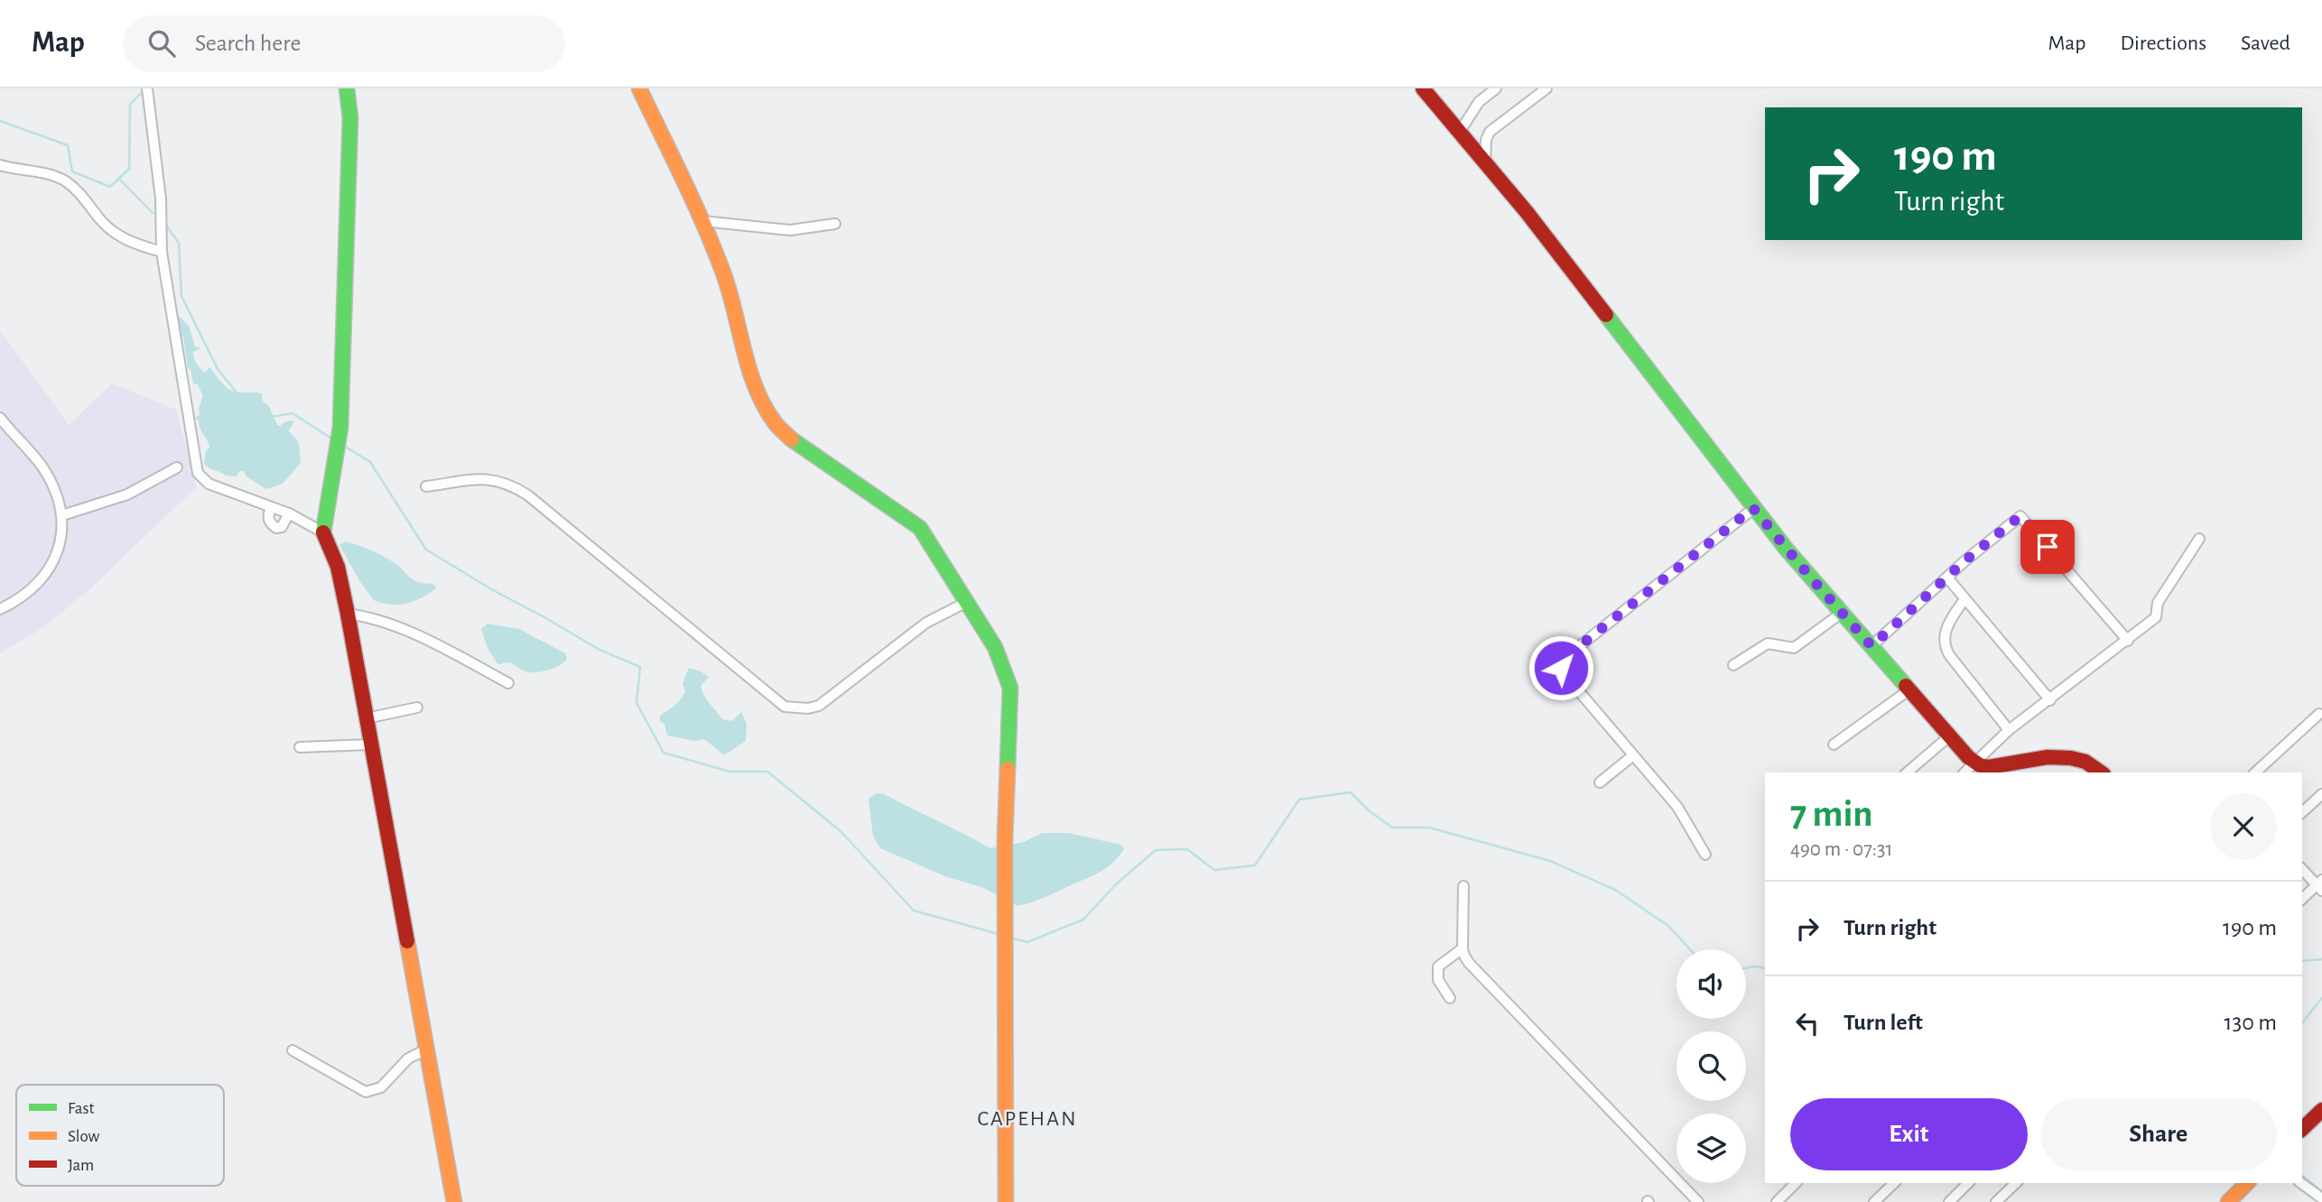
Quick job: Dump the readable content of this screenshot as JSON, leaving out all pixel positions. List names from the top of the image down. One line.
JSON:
{"districts":["CAPEHAN"],"legend":["Fast","Slow","Jam"],"page":{"header":"Map","search":"Search here","nav":["Map","Directions","Saved"],"turn":["190 m","Turn right"],"heading":["7 min","490 m · 07:31"],"list":[{"name":"Turn right","value":"190 m"},{"name":"Turn left","value":"130 m"}],"buttons":["Exit","Share"]}}
